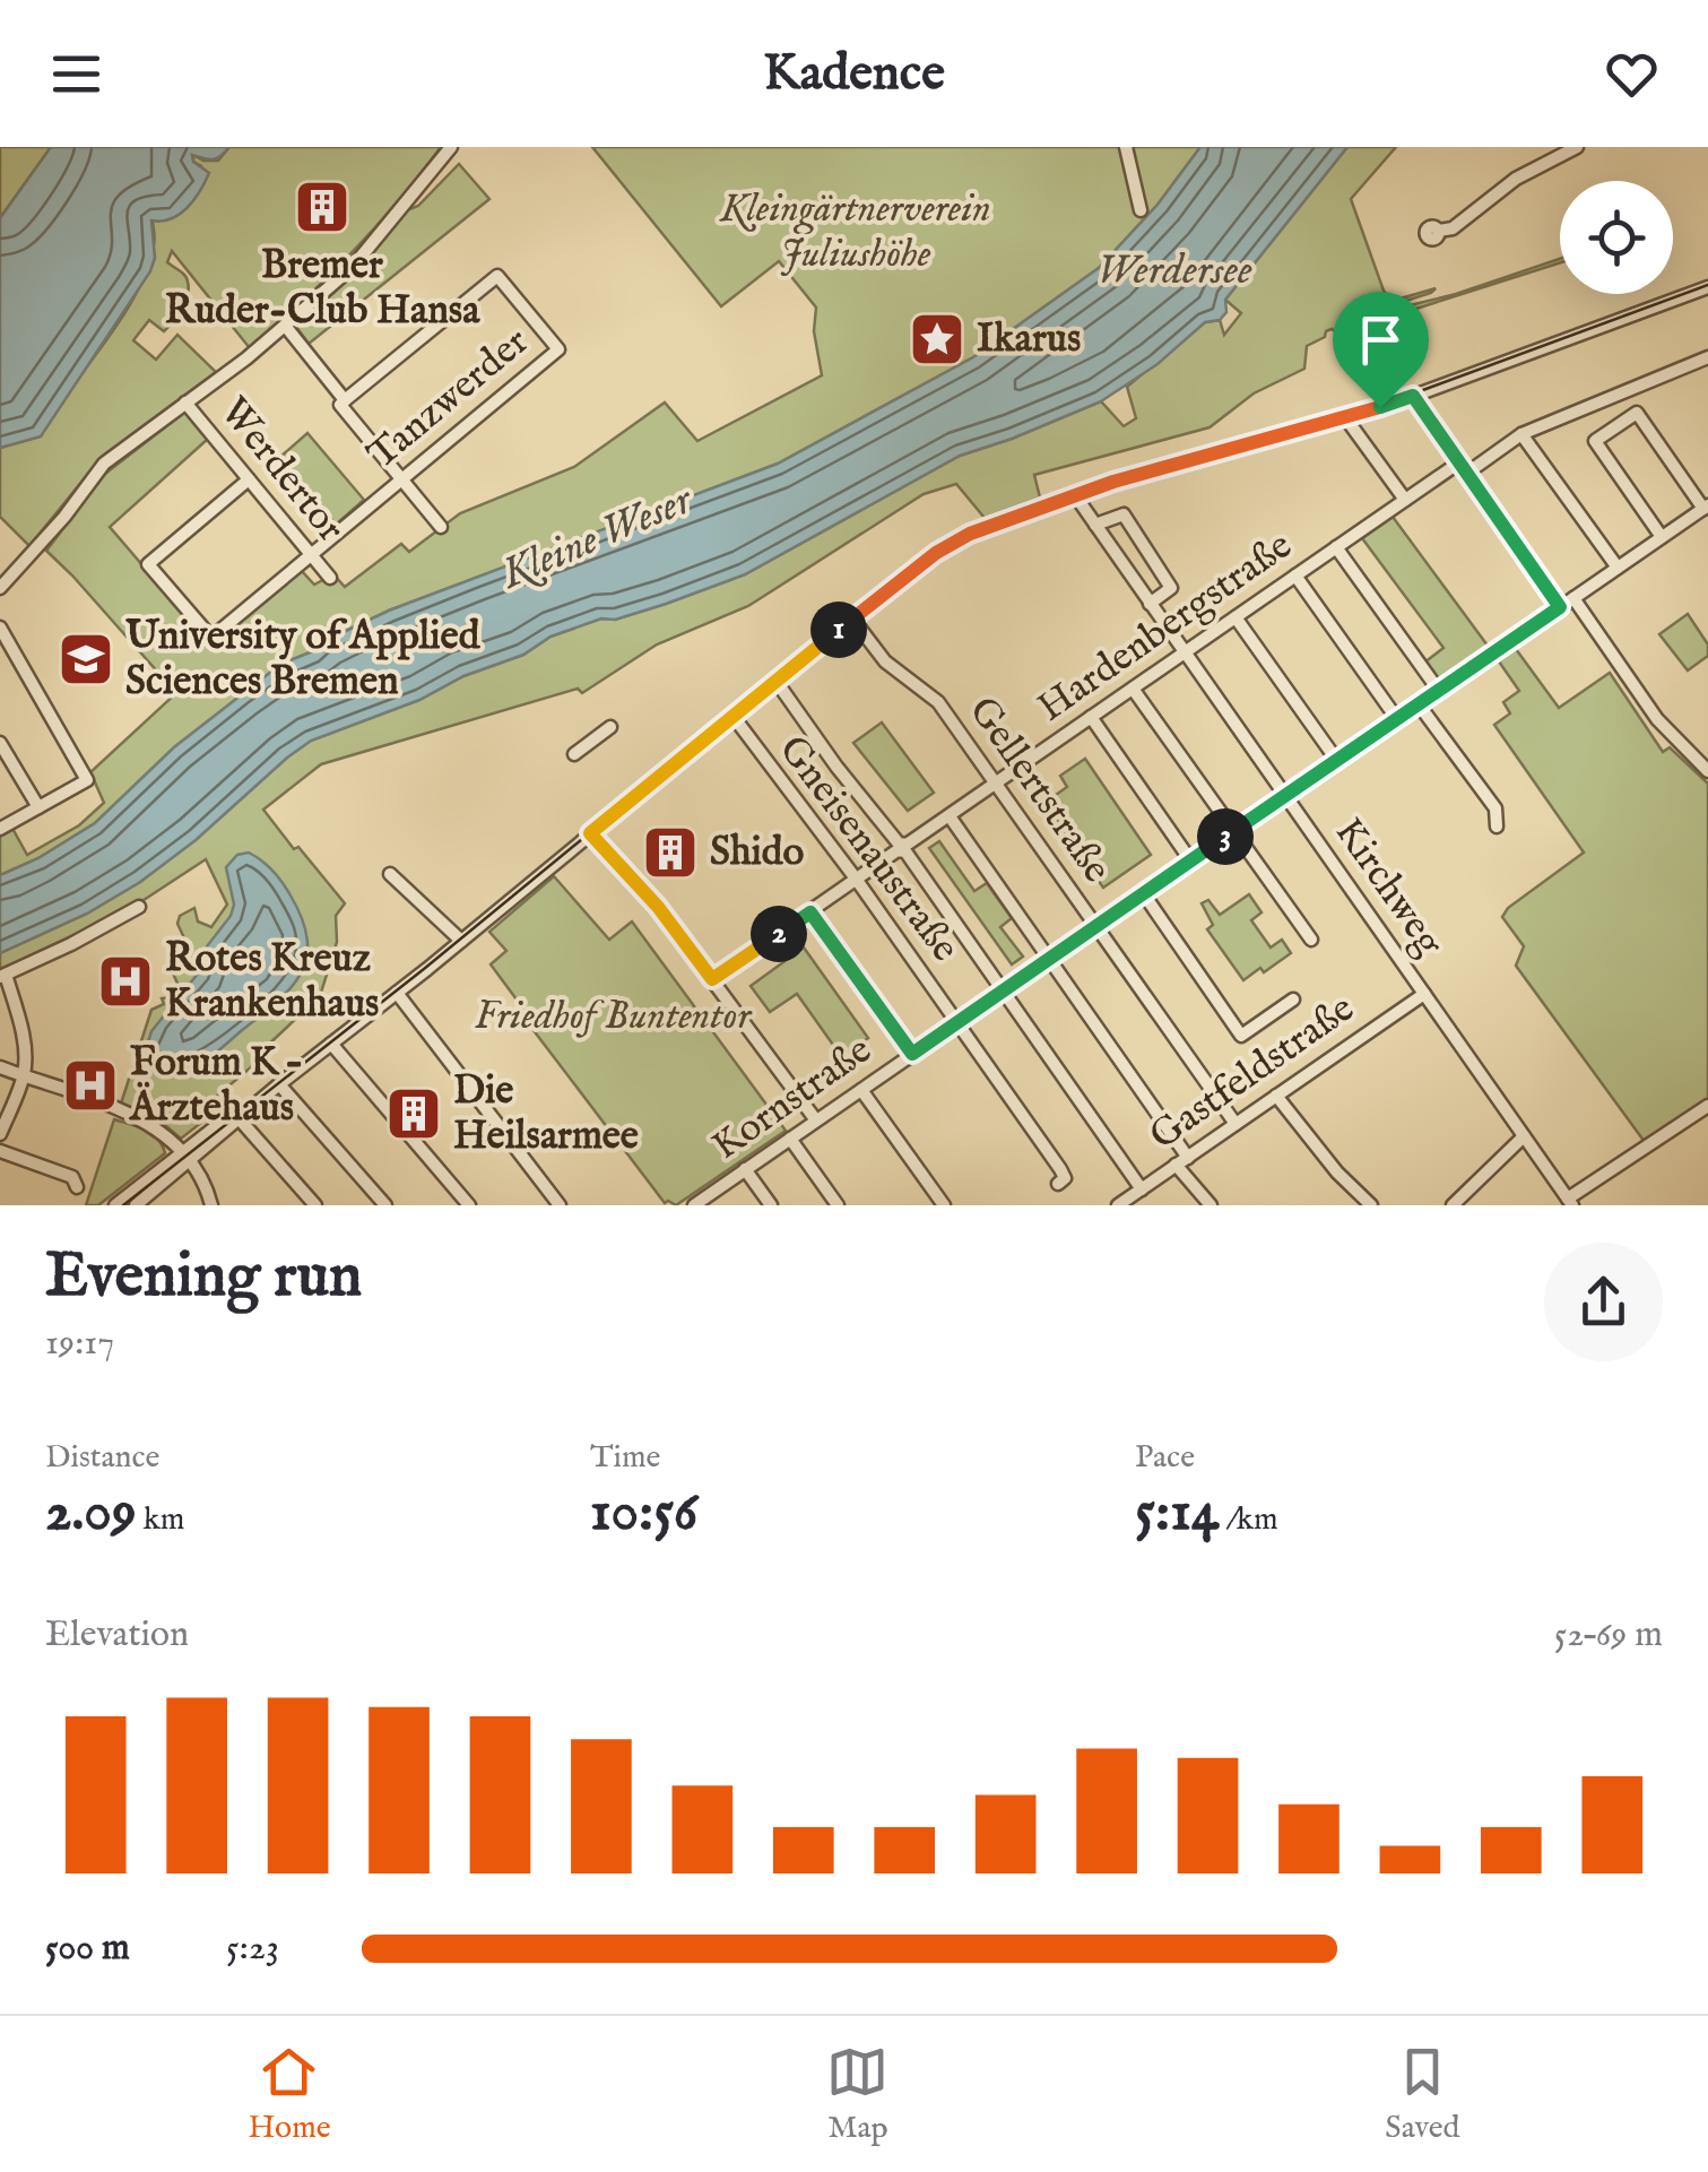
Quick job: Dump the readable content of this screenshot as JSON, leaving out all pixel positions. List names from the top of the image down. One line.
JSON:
{"streets":{"street":["Tanzwerder","Werdertor","Hardenbergstraße","Gellertstraße","Gneisenaustraße","Kirchweg","Gastfeldstraße","Kornstraße"]},"crossings":[["Tanzwerder","Werdertor"],["Hardenbergstraße","Gellertstraße"],["Hardenbergstraße","Gneisenaustraße"],["Hardenbergstraße","Kirchweg"],["Gellertstraße","Gastfeldstraße"],["Gellertstraße","Kornstraße"],["Gneisenaustraße","Kornstraße"],["Kirchweg","Gastfeldstraße"],["Kirchweg","Kornstraße"]],"water":["Werdersee","Kleine Weser"],"parks":["Kleingärtnerverein Juliushöhe","Friedhof Buntentor"],"places":{"building":["Bremer Ruder-Club Hansa","Shido","Die Heilsarmee"],"place":["Ikarus"],"school or university":["University of Applied Sciences Bremen"],"hospital":["Rotes Kreuz Krankenhaus","Forum K – Ärztehaus"]},"page":{"header":"Kadence","pins":["1","3","2"],"heading":["Evening run","19:17"],"stats":[["Distance","2.09 km"],["Time","10:56"],["Pace","5:14 /km"]],"chart":["Elevation","52–69 m"],"list":[{"name":"500 m","note":"5:23"}],"tabs":["Home","Map","Saved"]}}
